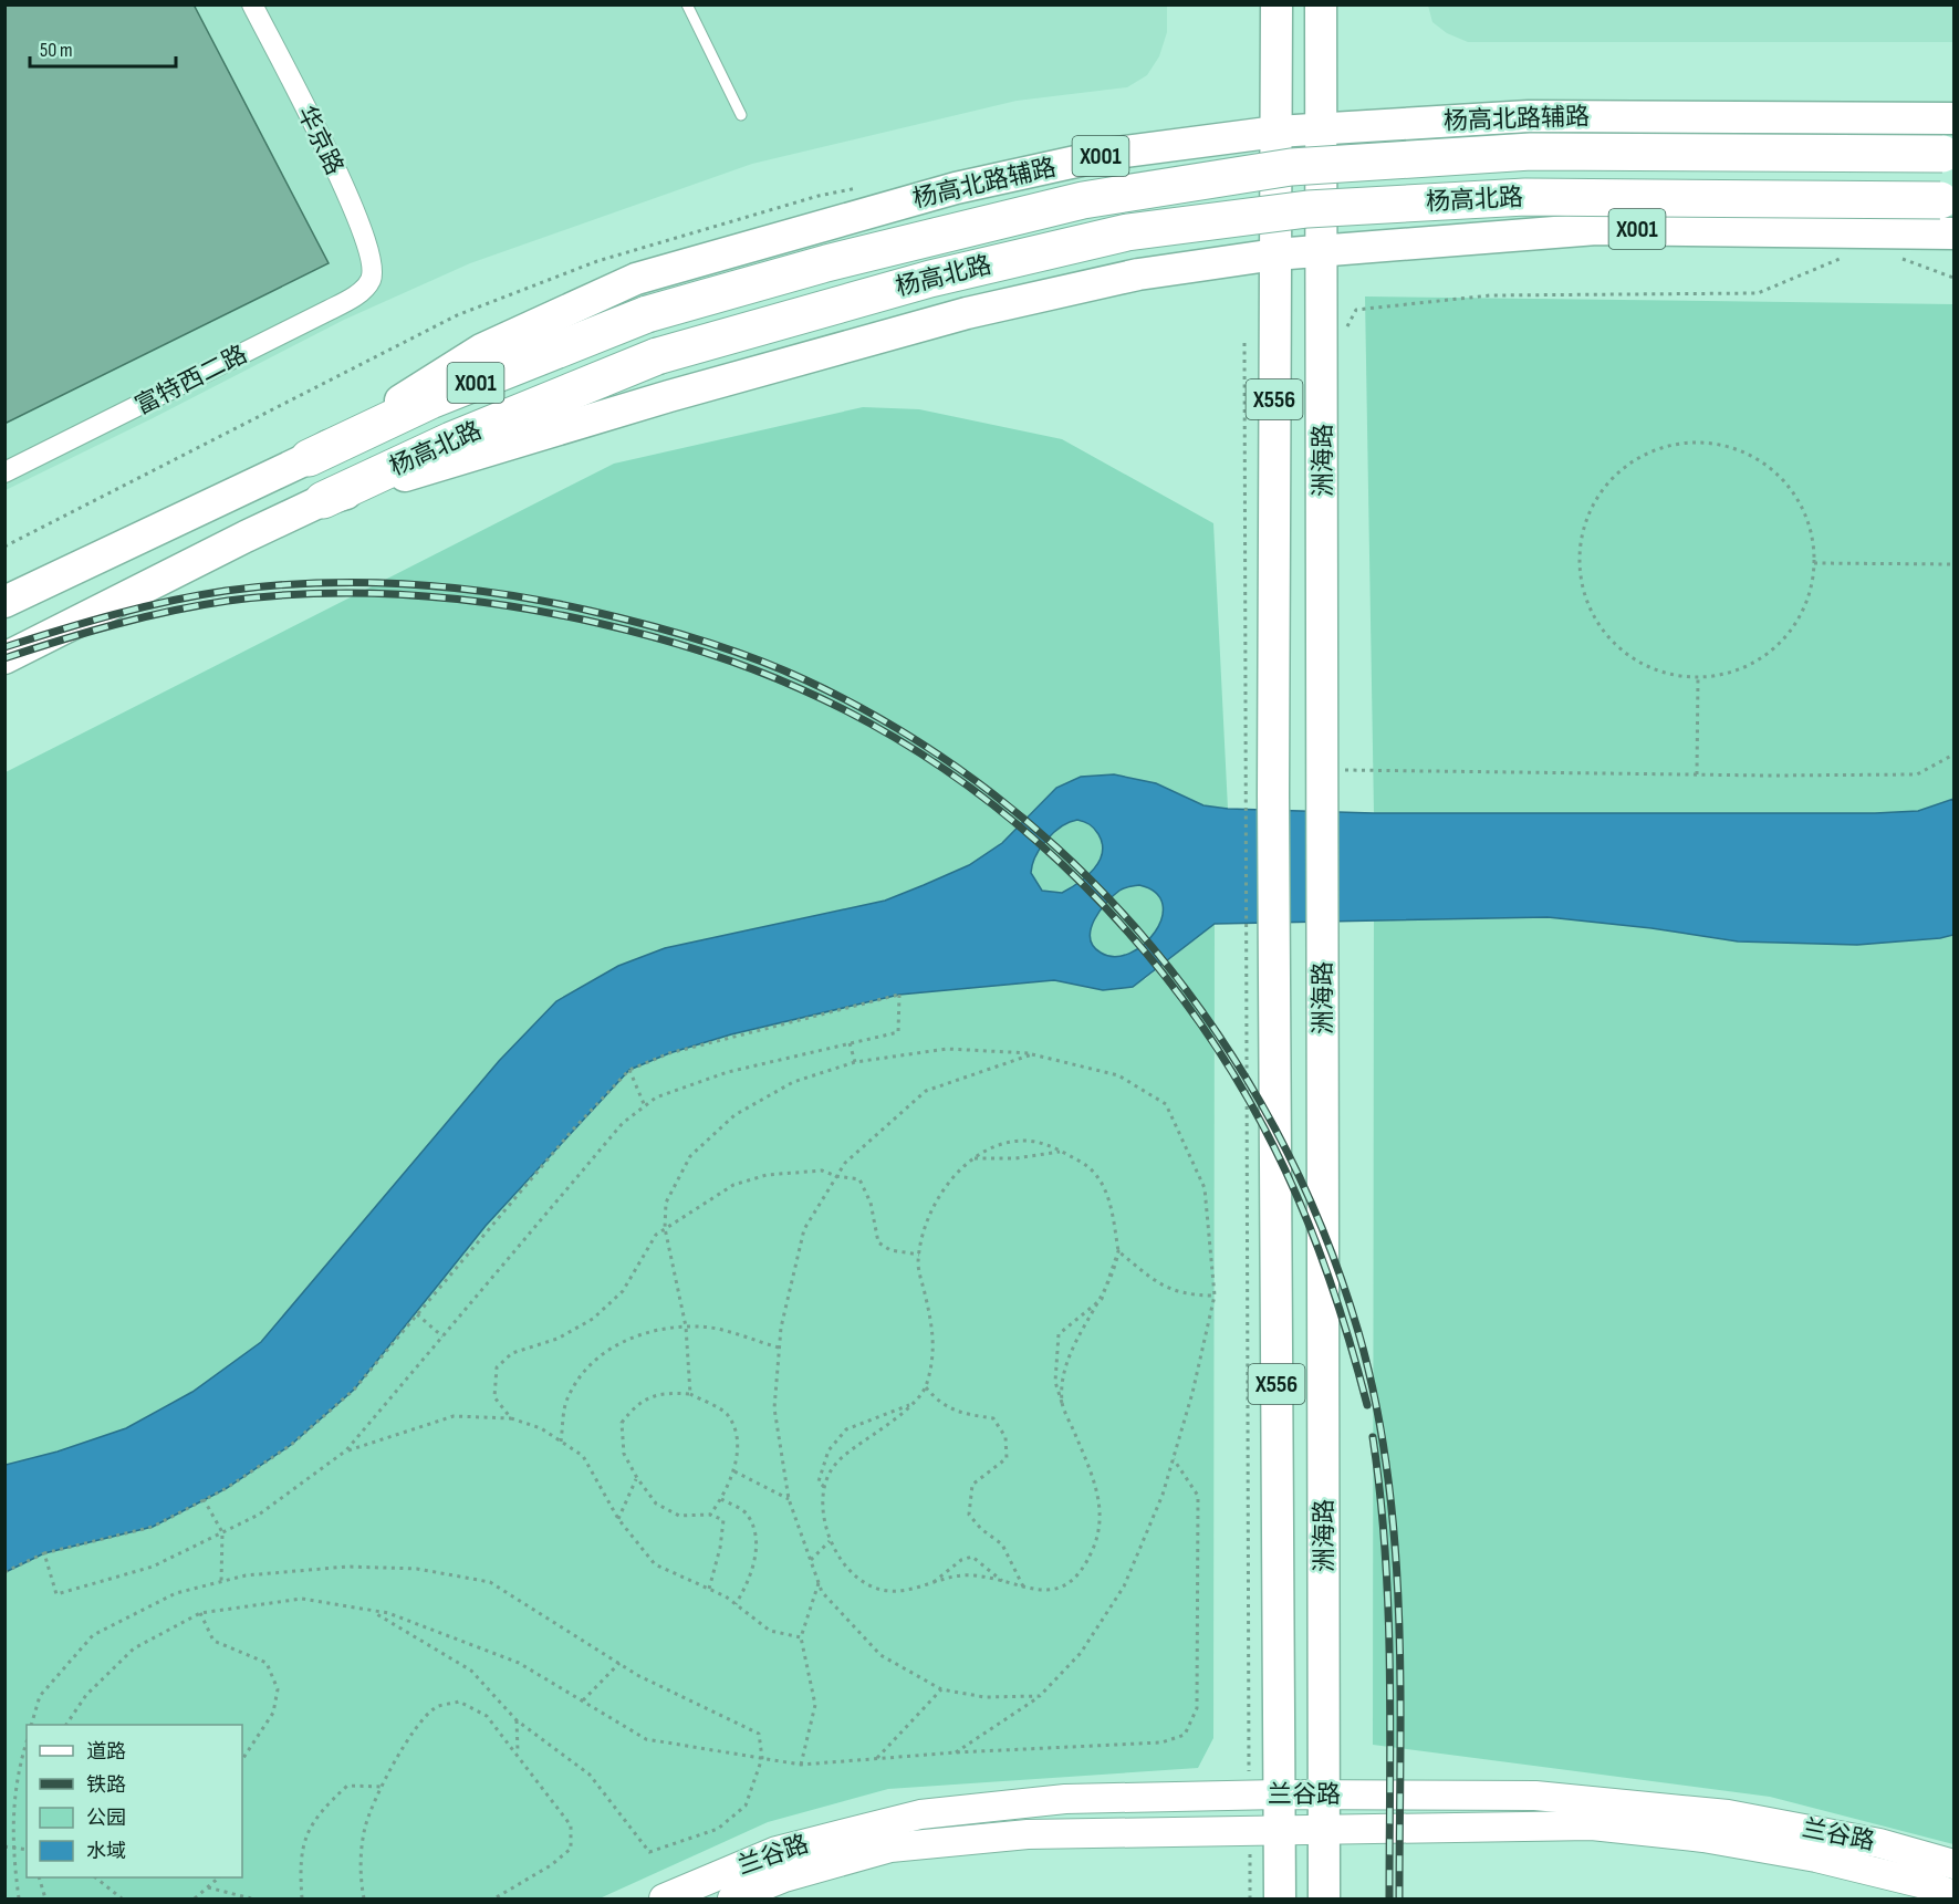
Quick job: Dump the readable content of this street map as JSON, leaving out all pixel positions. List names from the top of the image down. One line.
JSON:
{"streets":{"highway":["X001","杨高北路"],"main road":["杨高北路辅路","X556","洲海路"],"street":["华京路","富特西二路","兰谷路"]},"crossings":[["杨高北路辅路","杨高北路"],["杨高北路辅路","洲海路"],["华京路","富特西二路"],["X001","杨高北路"],["X001","洲海路"],["洲海路","兰谷路"]],"legend":["道路","铁路","公园","水域"],"scale_bar":"50 m"}
